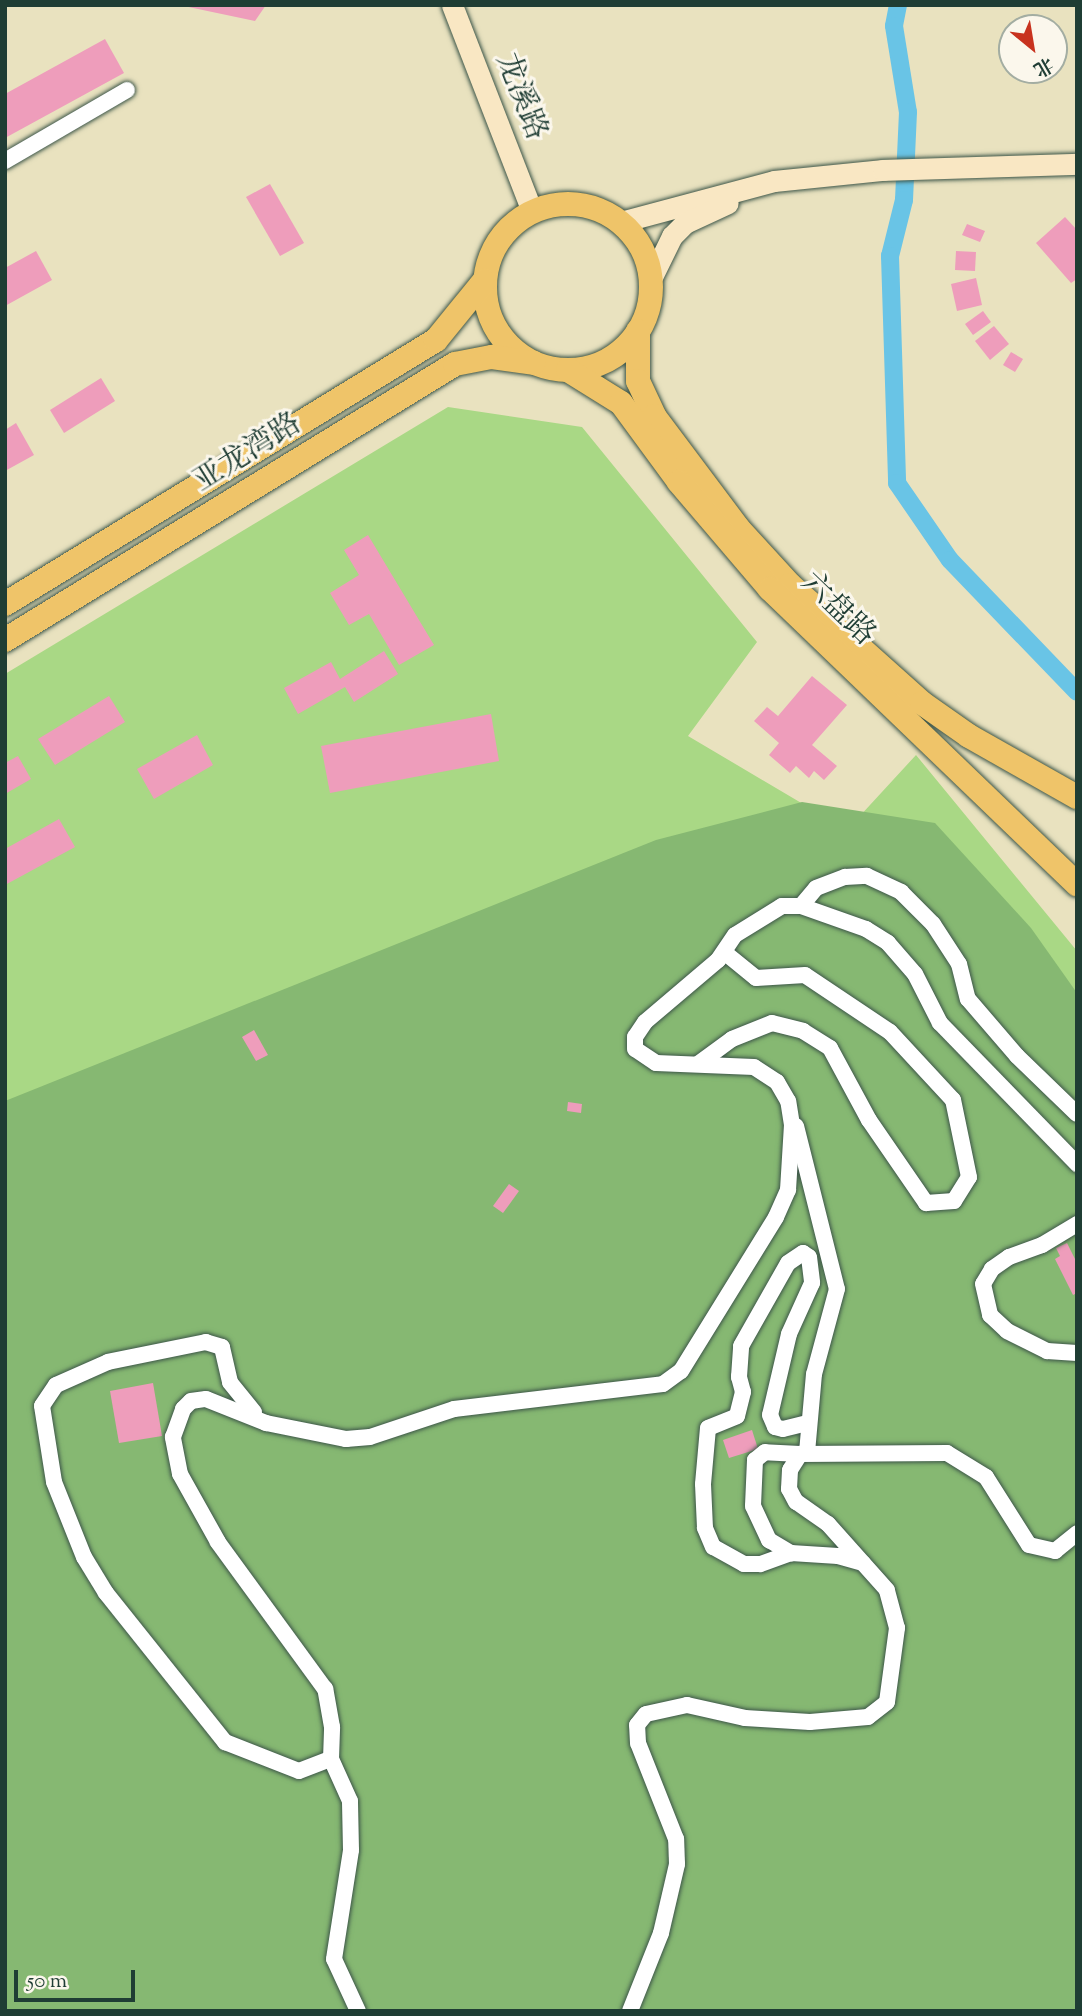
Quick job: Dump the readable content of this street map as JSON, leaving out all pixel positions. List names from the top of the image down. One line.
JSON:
{"streets":{"main road":["亚龙湾路","六盘路"],"street":["龙溪路"]},"crossings":[["龙溪路","亚龙湾路"],["龙溪路","六盘路"],["亚龙湾路","六盘路"]],"scale_bar":"50 m","north":"bottom right"}
